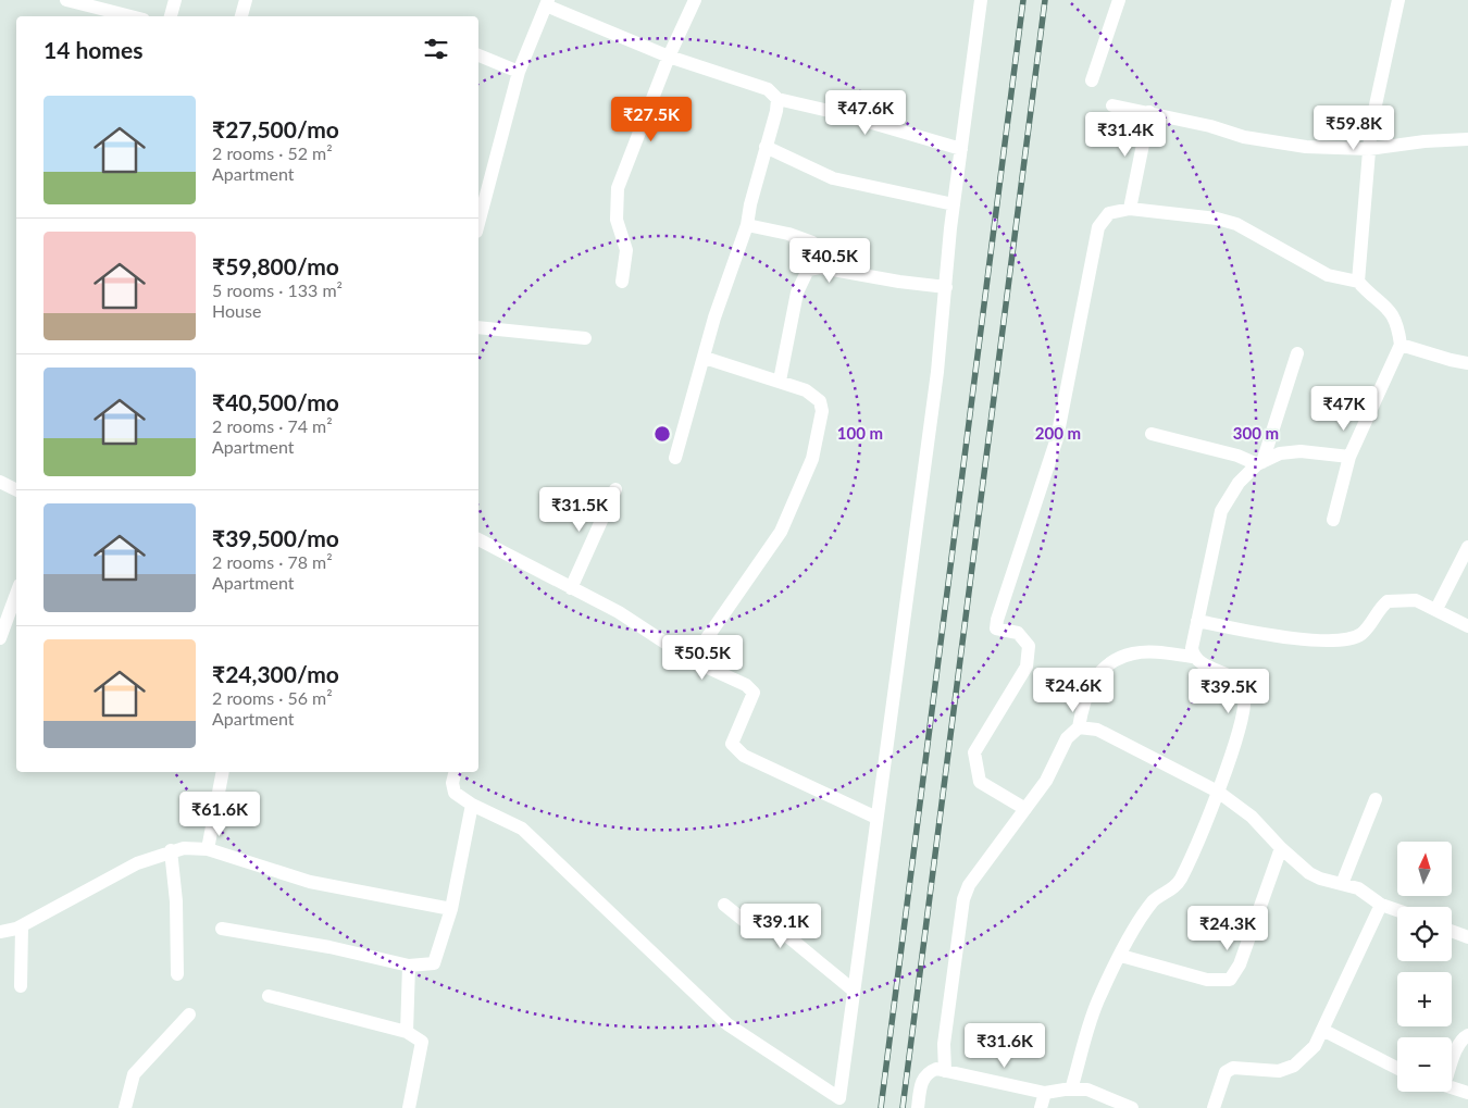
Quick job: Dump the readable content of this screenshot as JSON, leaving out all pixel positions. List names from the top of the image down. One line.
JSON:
{"north":"top","page":{"heading":"14 homes","list":[{"name":"₹27,500/mo","note":"2 rooms · 52 m² · Apartment"},{"name":"₹59,800/mo","note":"5 rooms · 133 m² · House"},{"name":"₹40,500/mo","note":"2 rooms · 74 m² · Apartment"},{"name":"₹39,500/mo","note":"2 rooms · 78 m² · Apartment"},{"name":"₹24,300/mo","note":"2 rooms · 56 m² · Apartment"}],"price":["₹47.6K","₹27.5K","₹59.8K","₹31.4K","₹40.5K","₹47K","₹31.5K","₹50.5K","₹24.6K","₹39.5K","₹61.6K","₹39.1K","₹24.3K","₹31.6K"],"map_buttons":["+","−"]},"rings":["100 m","200 m","300 m"]}
